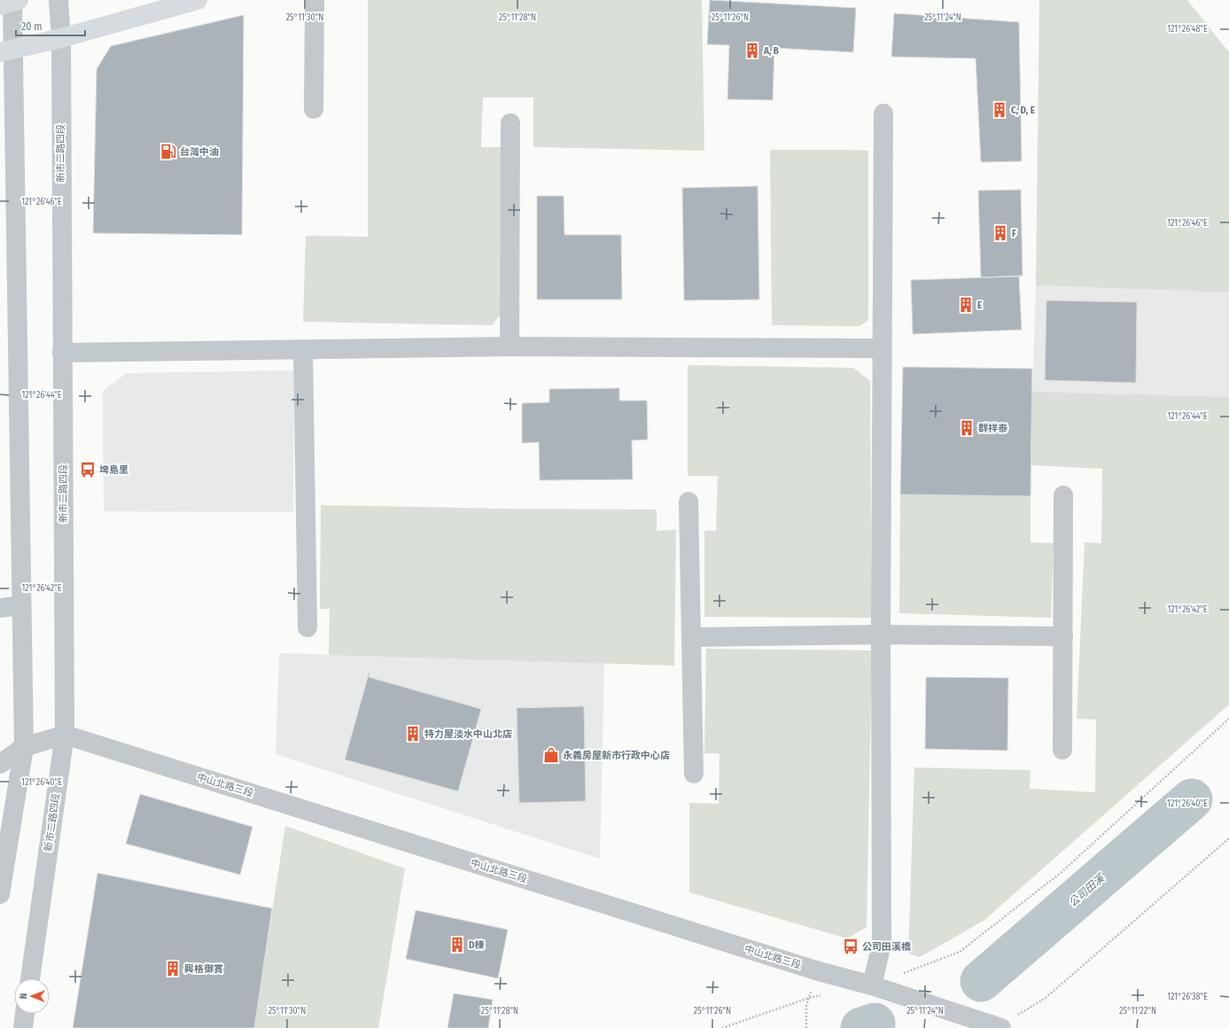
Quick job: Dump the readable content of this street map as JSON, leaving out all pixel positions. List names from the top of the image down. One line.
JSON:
{"streets":{"street":["新市二路四段","中山北路三段"]},"crossings":[["新市二路四段","中山北路三段"]],"water":["公司田溪"],"places":{"building":["A, B","C, D, E","F","E","群祥泰","特力屋淡水中山北店","D棟","興格御賞"],"fuel station":["台灣中油"],"bus stop":["埤島里","公司田溪橋"],"shop":["永義房屋新市行政中心店"]},"scale_bar":"20 m","north":"left","coordinates":["25°11'30\"N","25°11'28\"N","25°11'26\"N","25°11'24\"N","121°26'48\"E","121°26'46\"E","121°26'44\"E","121°26'42\"E","121°26'40\"E","121°26'38\"E","25°11'22\"N"]}
